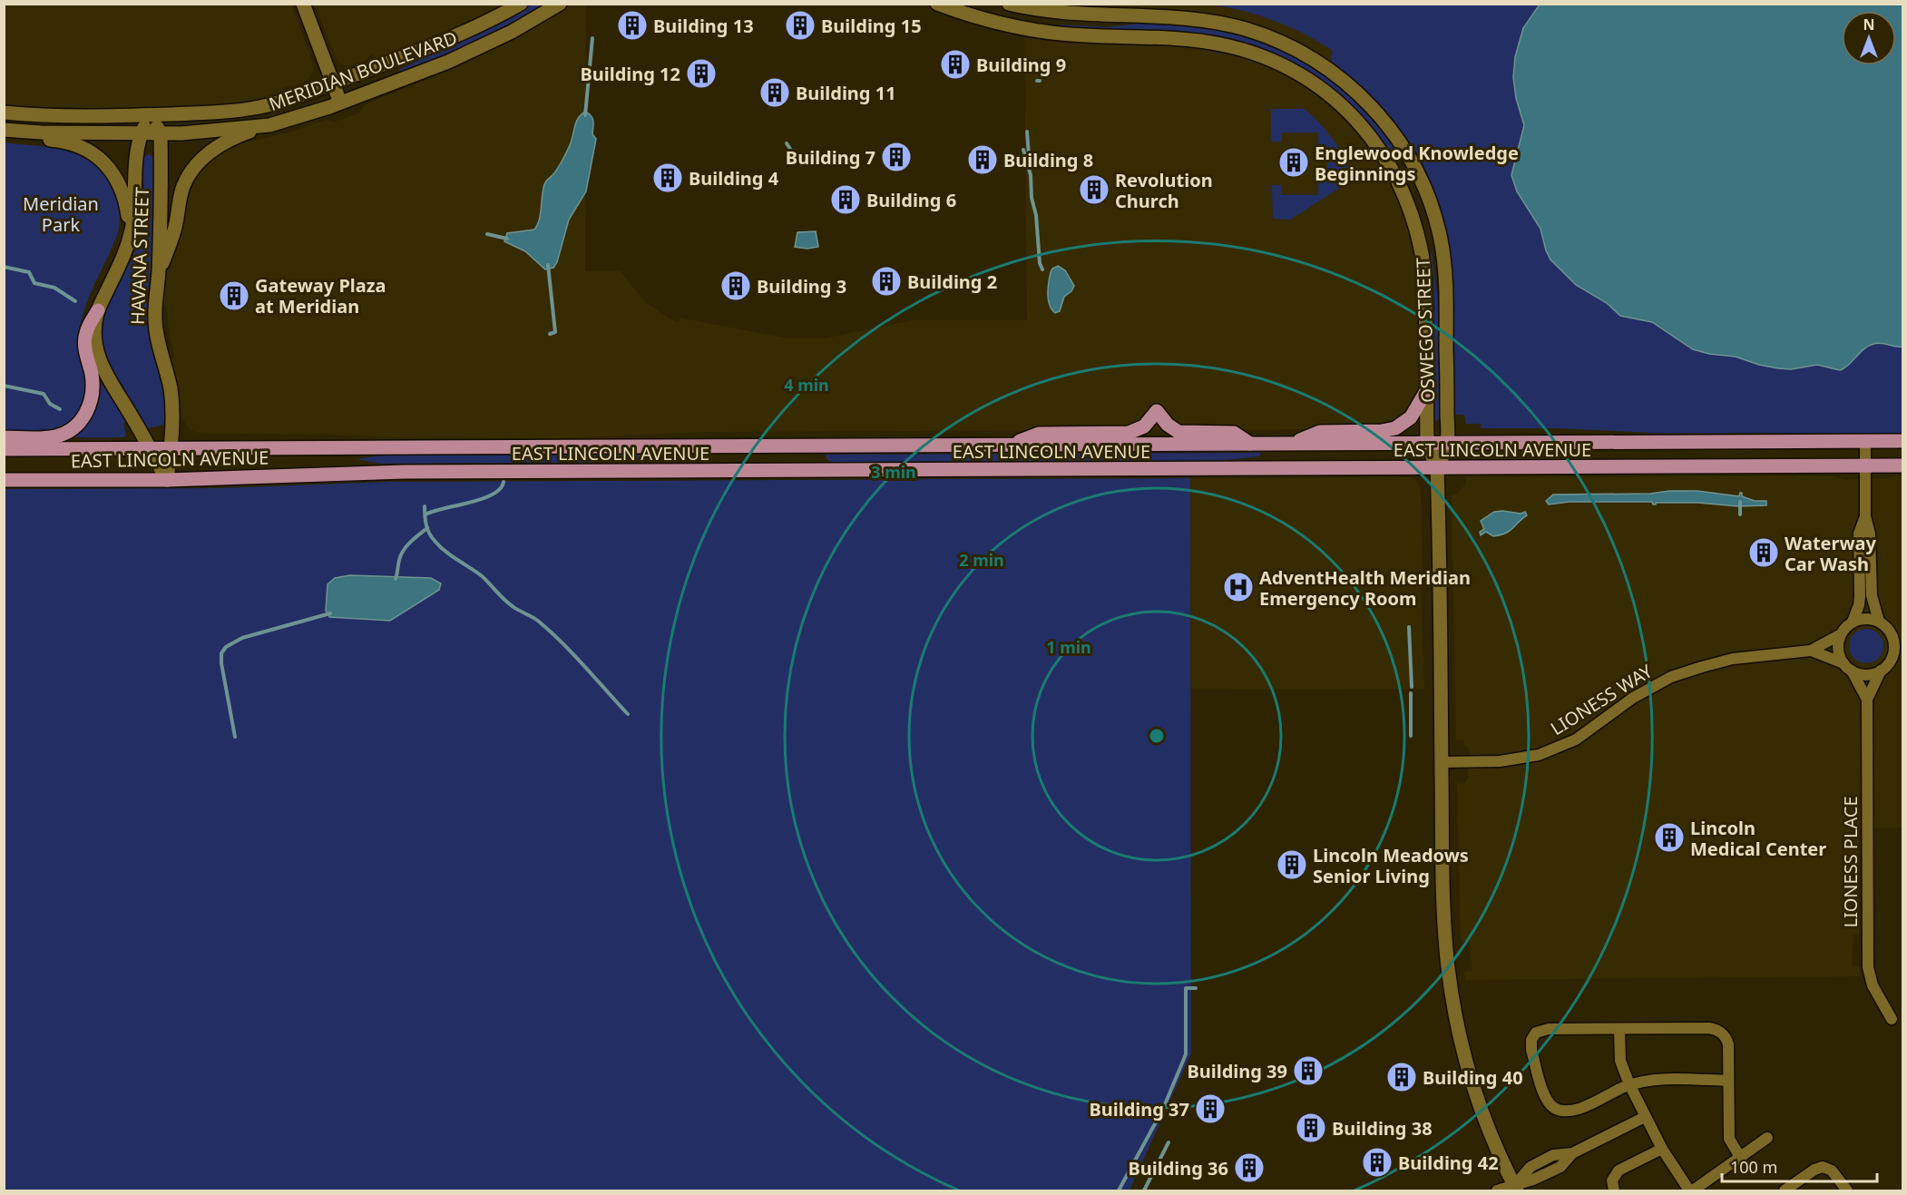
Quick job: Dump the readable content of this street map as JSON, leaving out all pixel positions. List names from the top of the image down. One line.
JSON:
{"streets":{"main road":["MERIDIAN BOULEVARD","HAVANA STREET","OSWEGO STREET","EAST LINCOLN AVENUE"],"street":["LIONESS WAY","LIONESS PLACE"]},"crossings":[["MERIDIAN BOULEVARD","HAVANA STREET"],["HAVANA STREET","EAST LINCOLN AVENUE"],["OSWEGO STREET","EAST LINCOLN AVENUE"],["OSWEGO STREET","LIONESS WAY"],["LIONESS WAY","LIONESS PLACE"]],"parks":["Meridian Park"],"places":{"building":["Building 13","Building 15","Building 9","Building 12","Building 11","Building 7","Building 8","Englewood Knowledge Beginnings","Building 4","Revolution Church","Building 6","Building 2","Building 3","Gateway Plaza at Meridian","Waterway Car Wash","Lincoln Medical Center","Lincoln Meadows Senior Living","Building 39","Building 40","Building 37","Building 38","Building 42","Building 36"],"hospital":["AdventHealth Meridian Emergency Room"]},"scale_bar":"100 m","north":"top","rings":["4 min","3 min","2 min","1 min"]}
